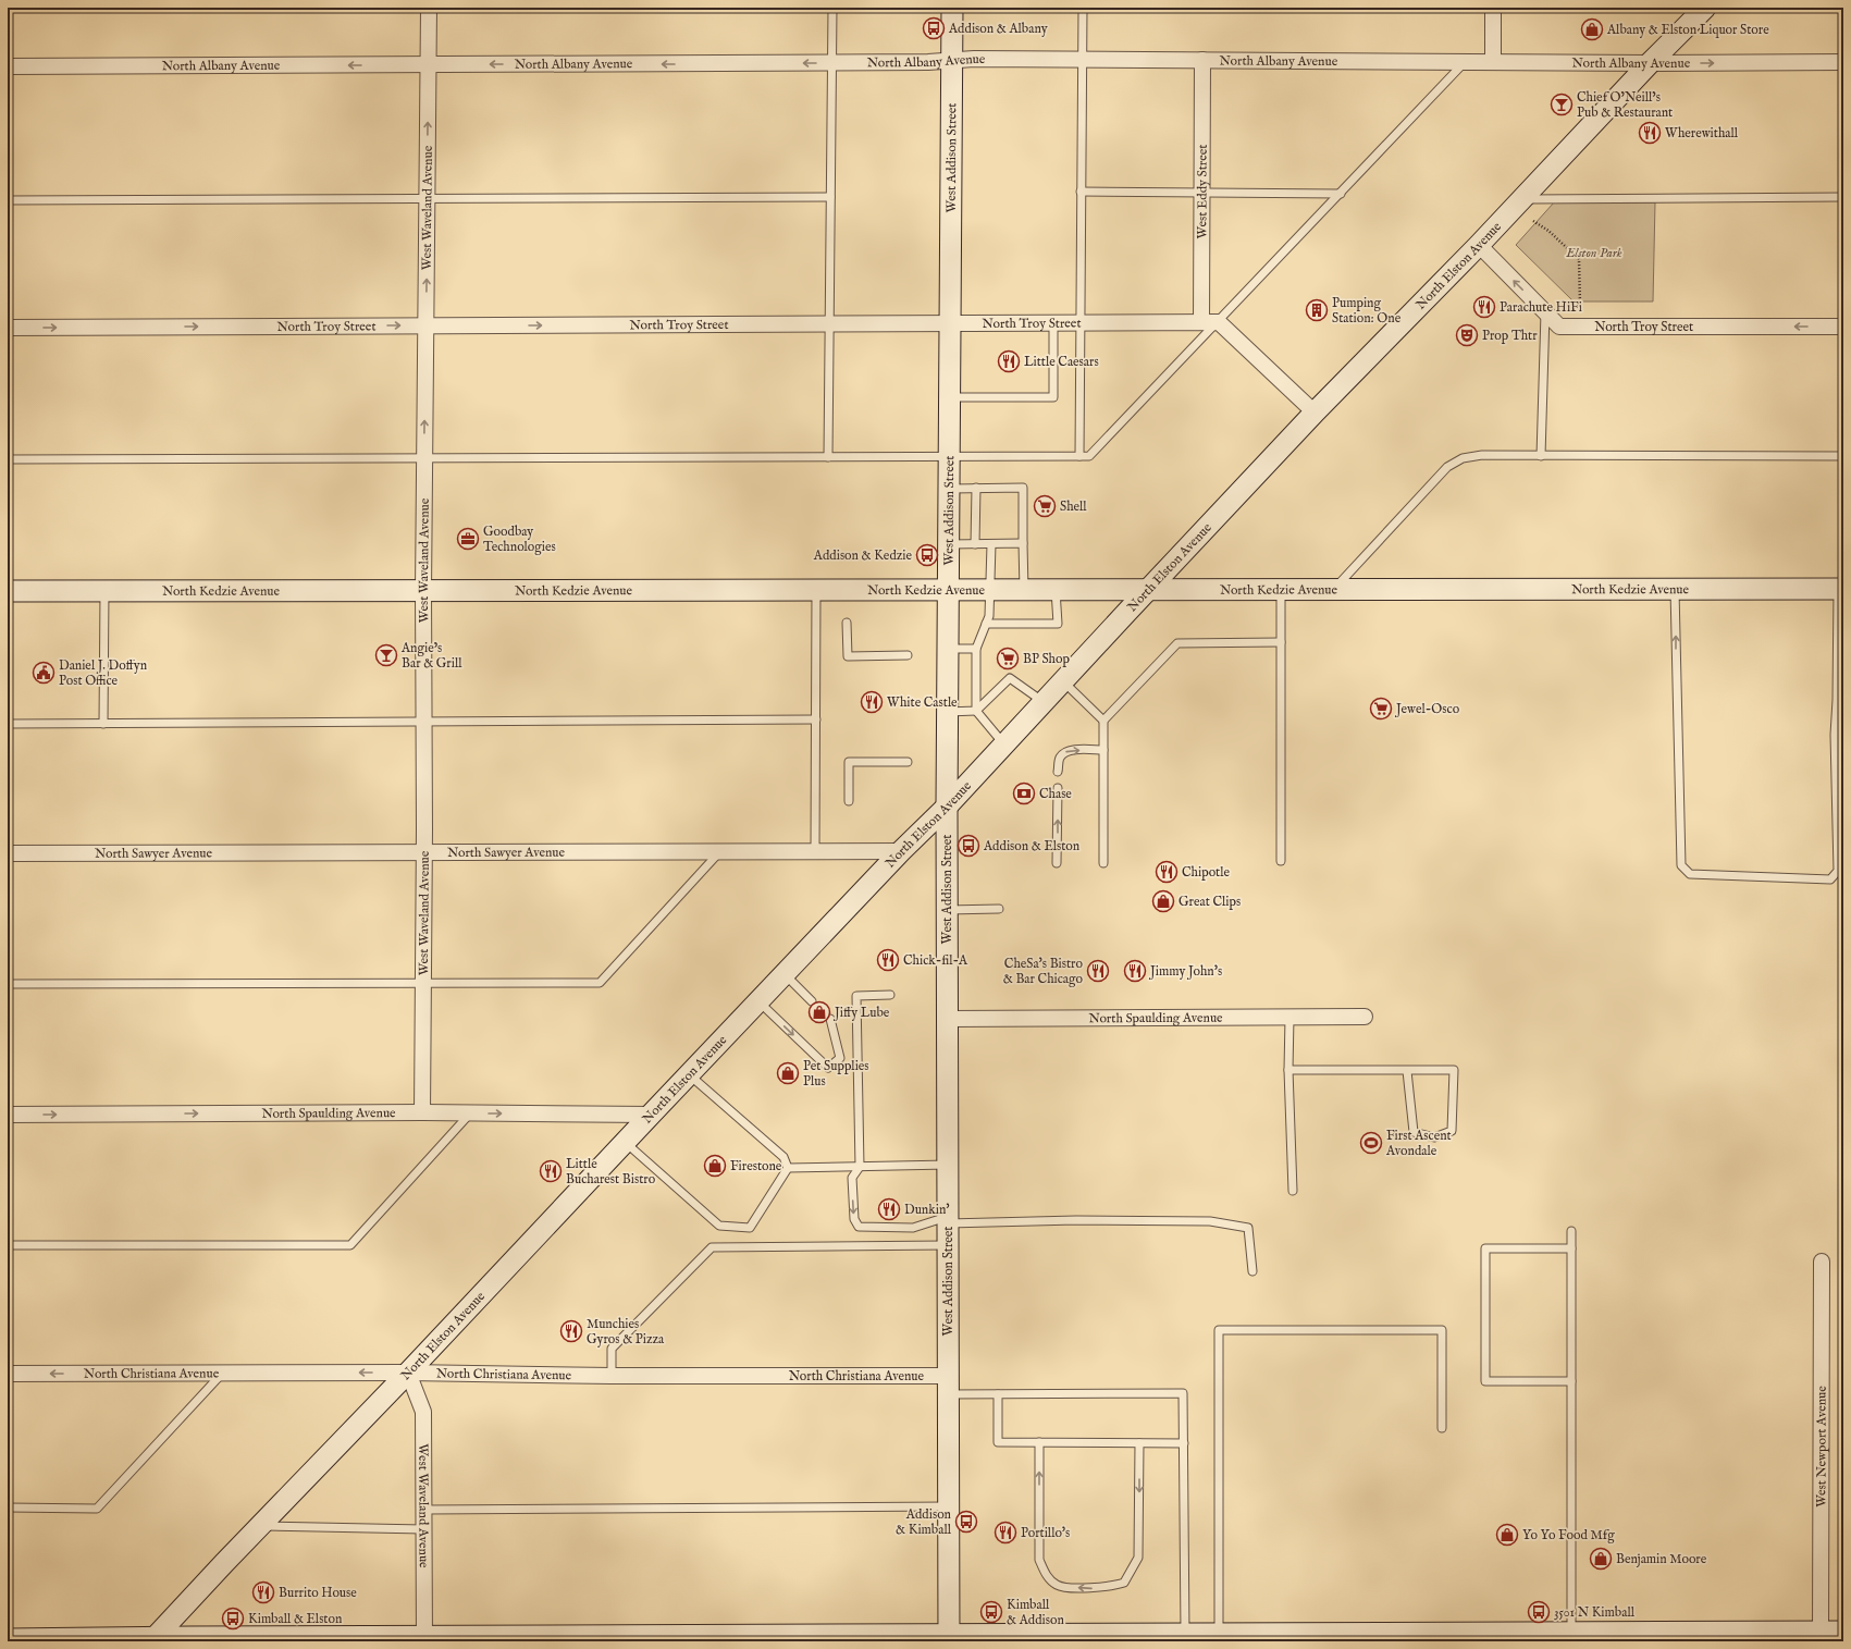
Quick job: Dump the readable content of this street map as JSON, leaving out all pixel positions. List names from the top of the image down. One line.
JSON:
{"streets":{"main road":["West Addison Street","North Elston Avenue","North Kedzie Avenue"],"street":["North Albany Avenue","West Eddy Street","West Waveland Avenue","North Troy Street","North Sawyer Avenue","North Spaulding Avenue","North Christiana Avenue","West Newport Avenue"]},"crossings":[["North Albany Avenue","West Addison Street"],["North Albany Avenue","West Eddy Street"],["North Albany Avenue","West Waveland Avenue"],["North Albany Avenue","North Elston Avenue"],["West Addison Street","North Elston Avenue"],["West Addison Street","North Troy Street"],["West Addison Street","North Kedzie Avenue"],["West Addison Street","North Spaulding Avenue"],["West Addison Street","North Christiana Avenue"],["West Eddy Street","North Troy Street"],["West Waveland Avenue","North Elston Avenue"],["West Waveland Avenue","North Troy Street"],["West Waveland Avenue","North Kedzie Avenue"],["West Waveland Avenue","North Sawyer Avenue"],["West Waveland Avenue","North Spaulding Avenue"],["West Waveland Avenue","North Christiana Avenue"],["North Elston Avenue","North Troy Street"],["North Elston Avenue","North Kedzie Avenue"],["North Elston Avenue","North Sawyer Avenue"],["North Elston Avenue","North Spaulding Avenue"],["North Elston Avenue","North Christiana Avenue"]],"one_way":["North Spaulding Avenue","North Christiana Avenue"],"parks":["Elston Park"],"places":{"bus stop":["Addison & Albany","Addison & Kedzie","Addison & Elston","Addison & Kimball","Kimball & Addison","3501 N Kimball","Kimball & Elston"],"shop":["Albany & Elston Liquor Store","Great Clips","Jiffy Lube","Pet Supplies Plus","Firestone","Yo Yo Food Mfg","Benjamin Moore"],"bar":["Chief O’Neill’s Pub & Restaurant","Angie’s Bar & Grill"],"restaurant":["Wherewithall","Parachute HiFi","Little Caesars","White Castle","Chipotle","Chick-fil-A","CheSa's Bistro & Bar Chicago","Jimmy John's","Little Bucharest Bistro","Dunkin'","Munchies Gyros & Pizza","Portillo's","Burrito House"],"building":["Pumping Station: One"],"theatre":["Prop Thtr"],"supermarket":["Shell","BP Shop","Jewel-Osco"],"office":["Goodbay Technologies"],"public building":["Daniel J. Doffyn Post Office"],"bank":["Chase"],"sports":["First Ascent Avondale"]}}
